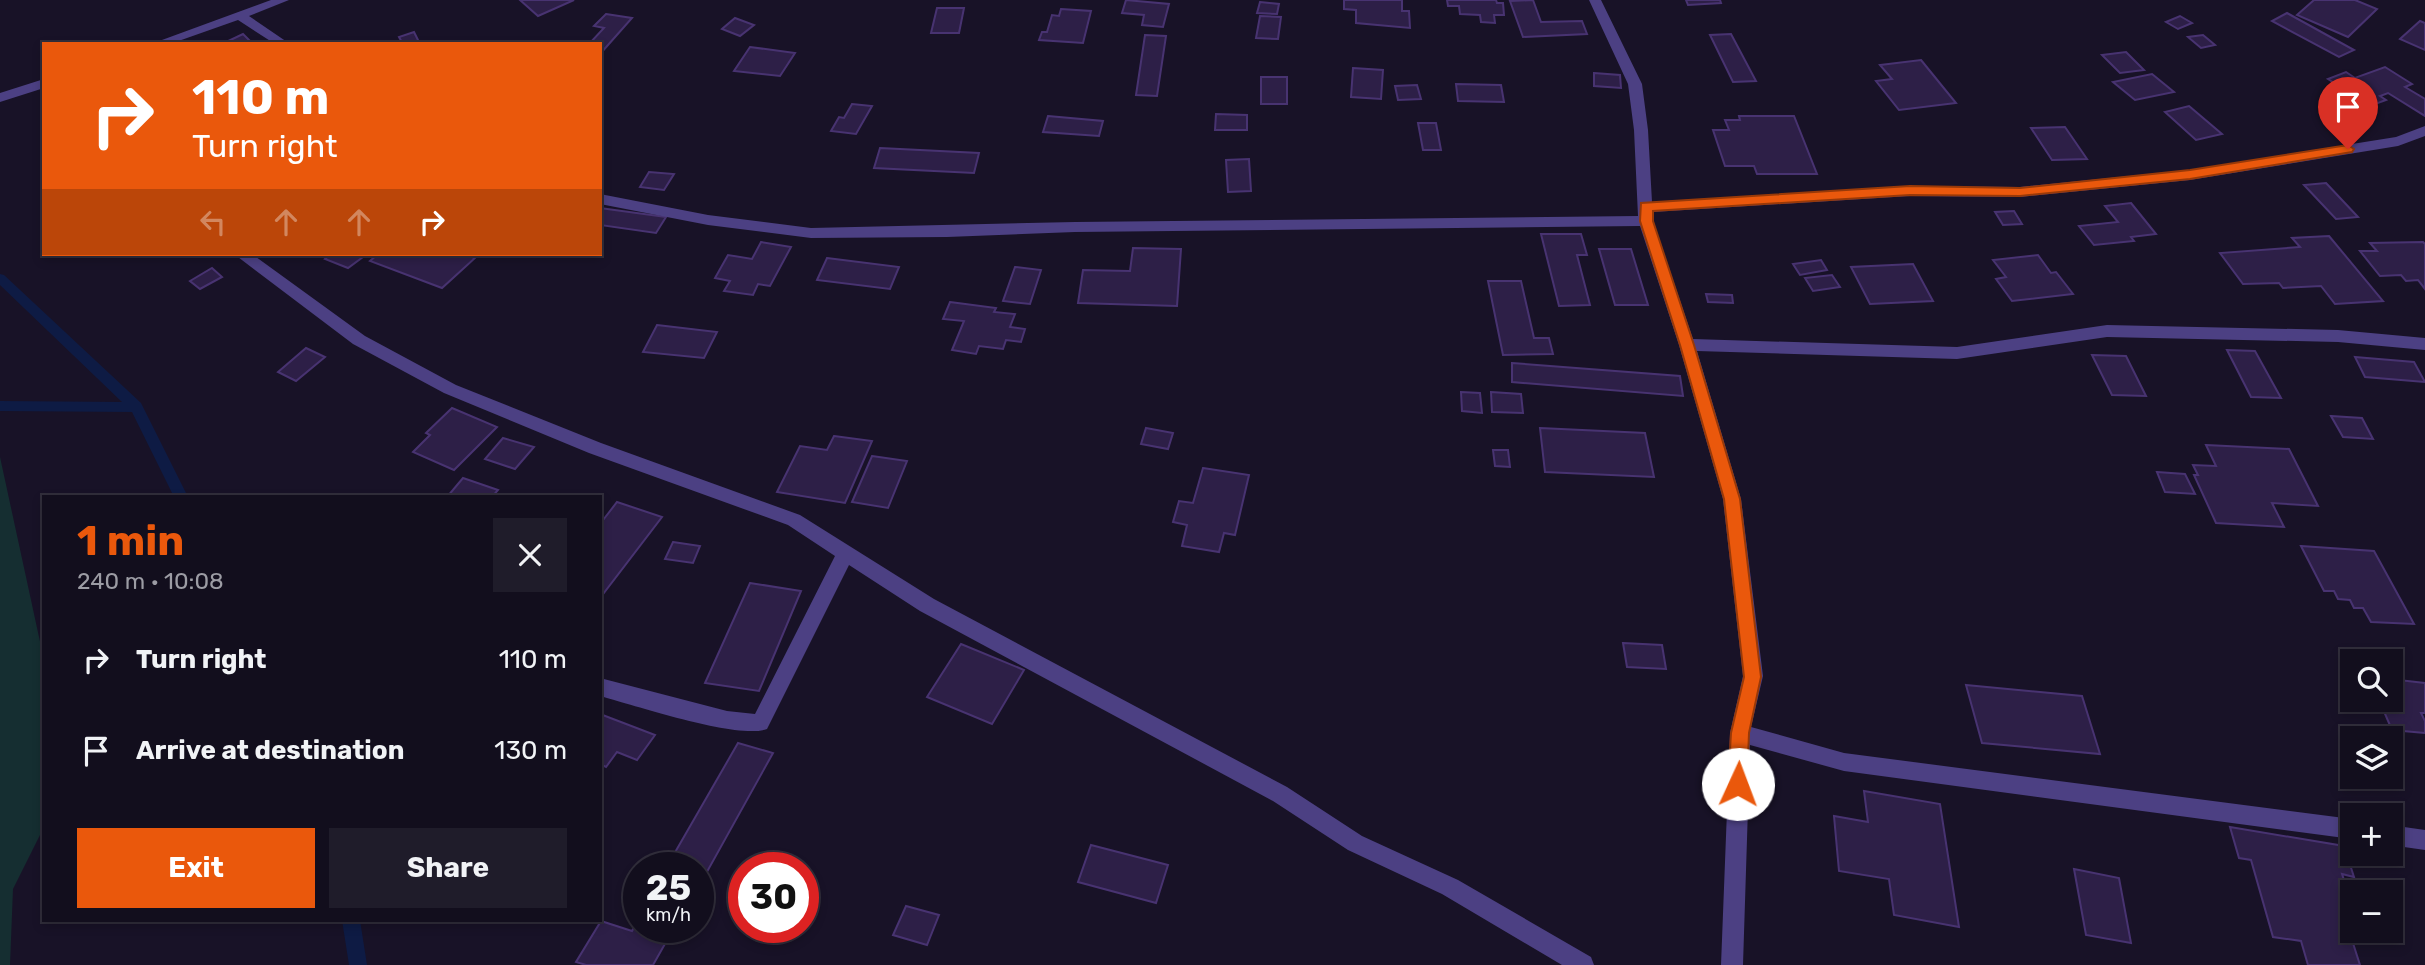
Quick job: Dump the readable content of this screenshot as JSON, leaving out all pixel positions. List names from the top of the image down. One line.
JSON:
{"page":{"turn":["110 m","Turn right"],"heading":["1 min","240 m · 10:08"],"list":[{"name":"Turn right","value":"110 m"},{"name":"Arrive at destination","value":"130 m"}],"map_buttons":["+","−"],"buttons":["Exit","Share"],"speed":"25 km/h","limit":"30"}}
